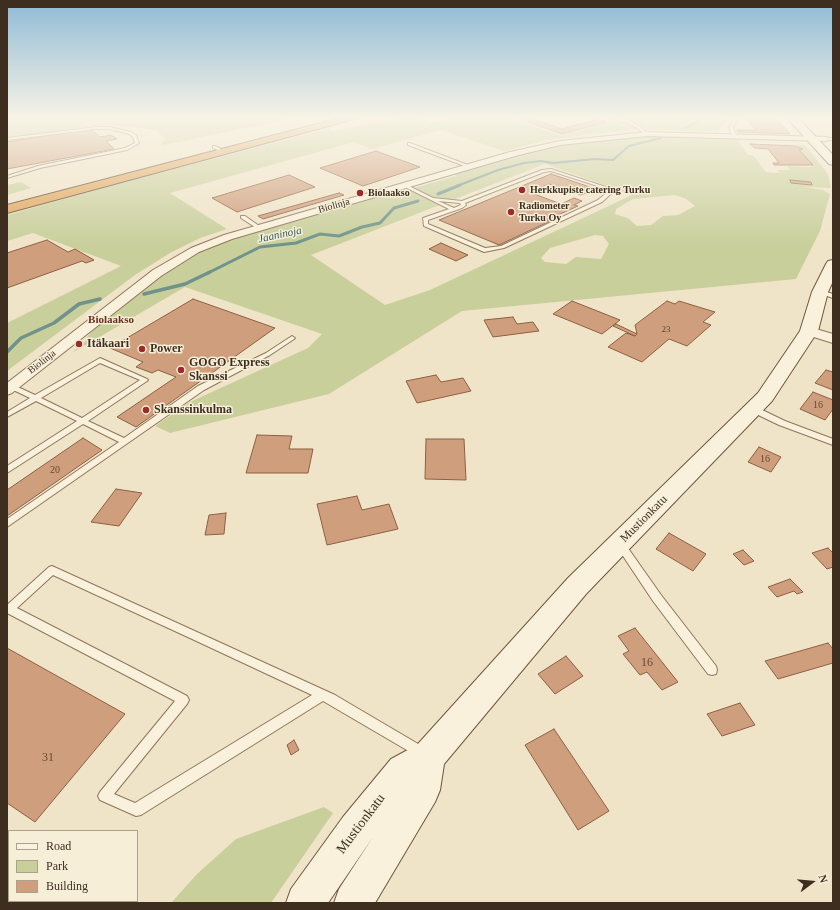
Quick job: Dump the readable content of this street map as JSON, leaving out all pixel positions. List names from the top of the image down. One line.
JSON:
{"streets":{"street":["Biolinja","Mustionkatu"]},"districts":["Biolaakso"],"water":["Jaaninoja"],"places":["Herkkupiste catering Turku","Biolaakso","Radiometer Turku Oy","Itäkaari","Power","GOGO Express Skanssi","Skanssinkulma"],"house_numbers":["23","16","16","20","16","31"],"legend":["Road","Park","Building"],"north":"right"}
